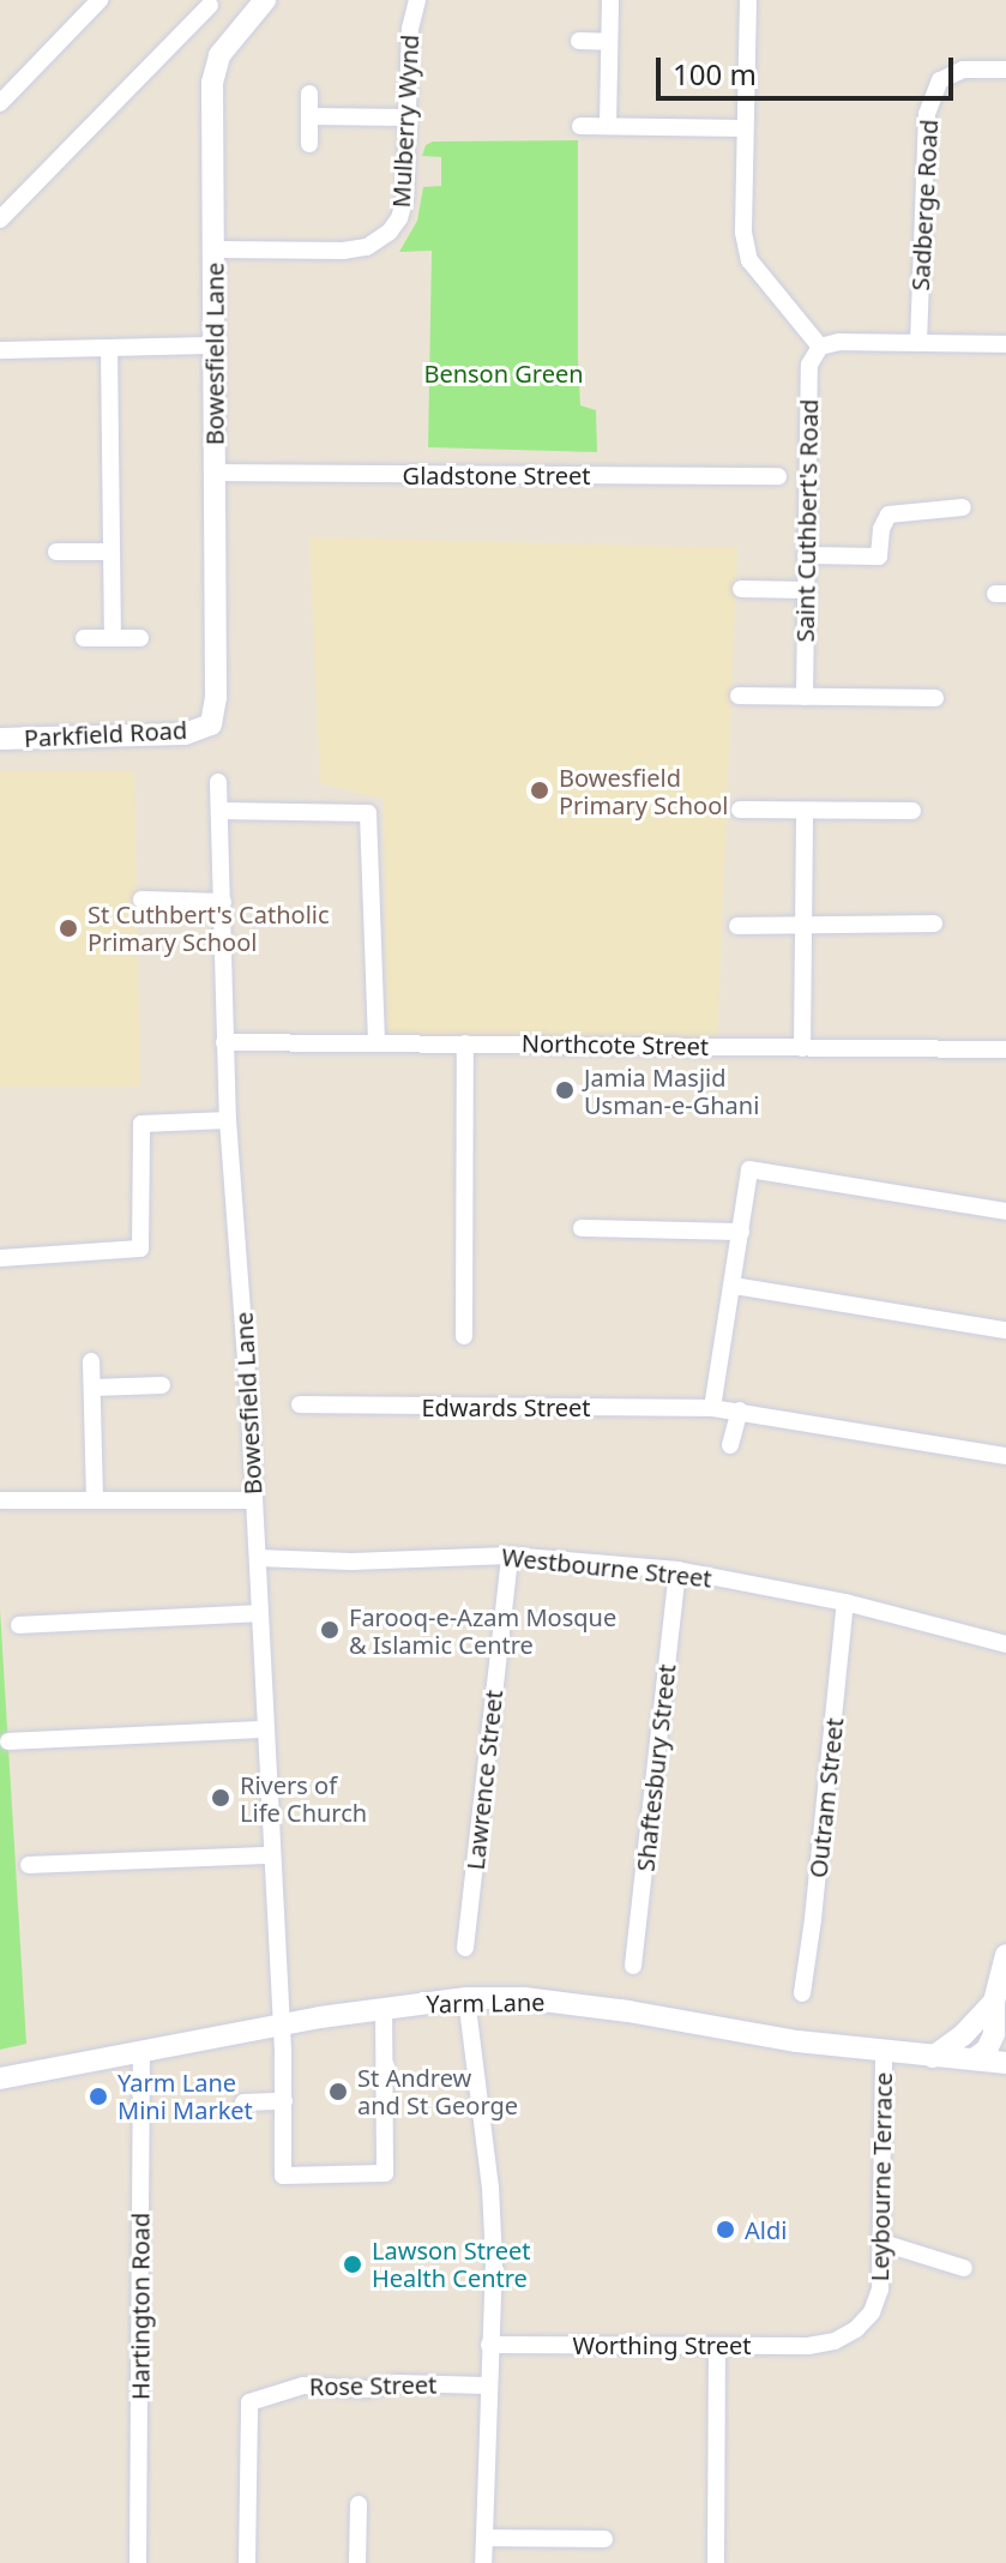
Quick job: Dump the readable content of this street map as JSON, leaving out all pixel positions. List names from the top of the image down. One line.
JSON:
{"streets":{"street":["Mulberry Wynd","Sadberge Road","Bowesfield Lane","Gladstone Street","Saint Cuthbert's Road","Parkfield Road","Northcote Street","Edwards Street","Westbourne Street","Shaftesbury Street","Lawrence Street","Outram Street","Yarm Lane","Leybourne Terrace","Hartington Road","Worthing Street","Rose Street"]},"crossings":[["Mulberry Wynd","Bowesfield Lane"],["Bowesfield Lane","Gladstone Street"],["Bowesfield Lane","Parkfield Road"],["Bowesfield Lane","Northcote Street"],["Bowesfield Lane","Westbourne Street"],["Bowesfield Lane","Yarm Lane"],["Westbourne Street","Shaftesbury Street"],["Westbourne Street","Lawrence Street"],["Westbourne Street","Outram Street"],["Yarm Lane","Leybourne Terrace"],["Yarm Lane","Hartington Road"],["Leybourne Terrace","Worthing Street"]],"parks":["Benson Green"],"places":["Bowesfield Primary School","St Cuthbert's Catholic Primary School","Jamia Masjid Usman-e-Ghani","Farooq-e-Azam Mosque & Islamic Centre","Rivers of Life Church","St Andrew and St George","Yarm Lane Mini Market","Aldi","Lawson Street Health Centre"],"scale_bar":"100 m"}
